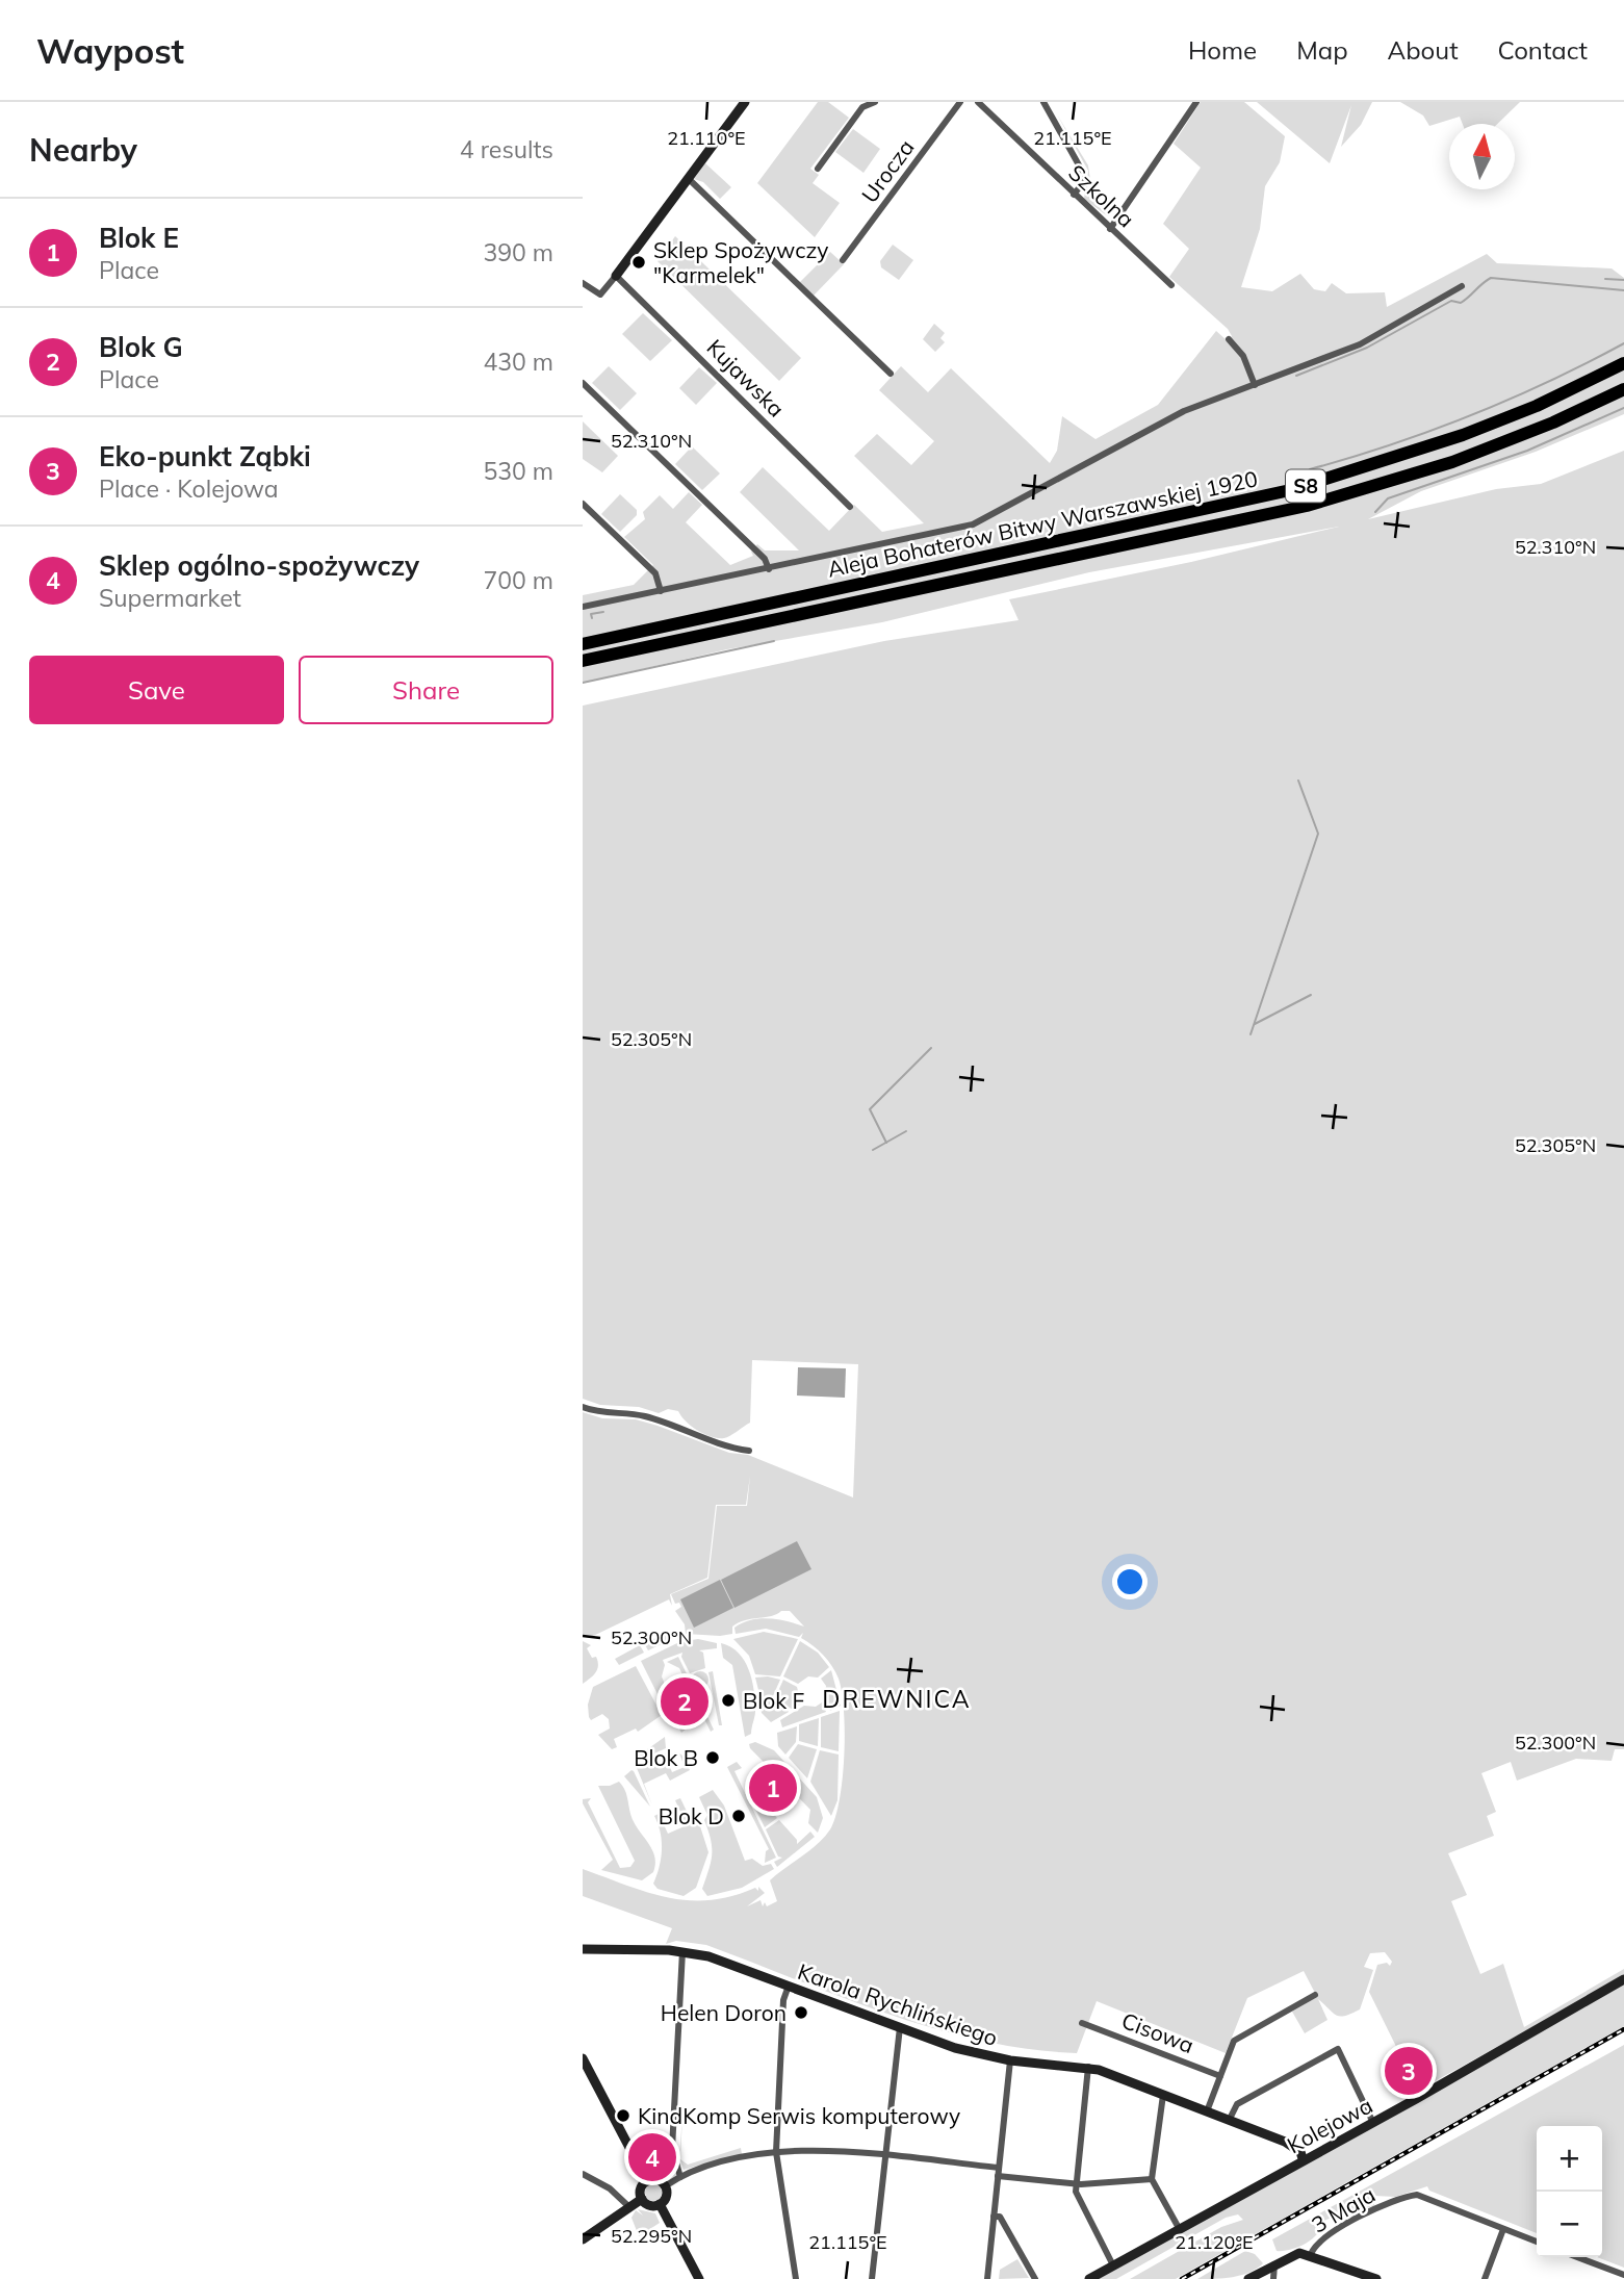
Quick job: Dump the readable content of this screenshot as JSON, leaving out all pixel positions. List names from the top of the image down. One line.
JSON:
{"streets":{"highway":["S8","Aleja Bohaterów Bitwy Warszawskiej 1920"],"street":["Urocza","Szkolna","Kujawska","Karola Rychlińskiego","Cisowa","Kolejowa","3 Maja"]},"crossings":[["Karola Rychlińskiego","Kolejowa"]],"districts":["DREWNICA"],"places":["Sklep Spożywczy \"Karmelek\"","Blok F","Blok B","Blok D","Helen Doron","KindKomp Serwis komputerowy"],"north":"top","page":{"header":"Waypost","nav":["Home","Map","About","Contact"],"heading":["Nearby","4 results"],"list":[{"mark":"1","name":"Blok E","note":"Place","value":"390 m"},{"mark":"2","name":"Blok G","note":"Place","value":"430 m"},{"mark":"3","name":"Eko-punkt Ząbki","note":"Place · Kolejowa","value":"530 m"},{"mark":"4","name":"Sklep ogólno-spożywczy","note":"Supermarket","value":"700 m"}],"buttons":["Save","Share"],"pins":["2","1","3","4"],"map_buttons":["+","−"]},"coordinates":["21.110°E","21.115°E","52.310°N","52.305°N","52.300°N","52.295°N","21.120°E"]}
